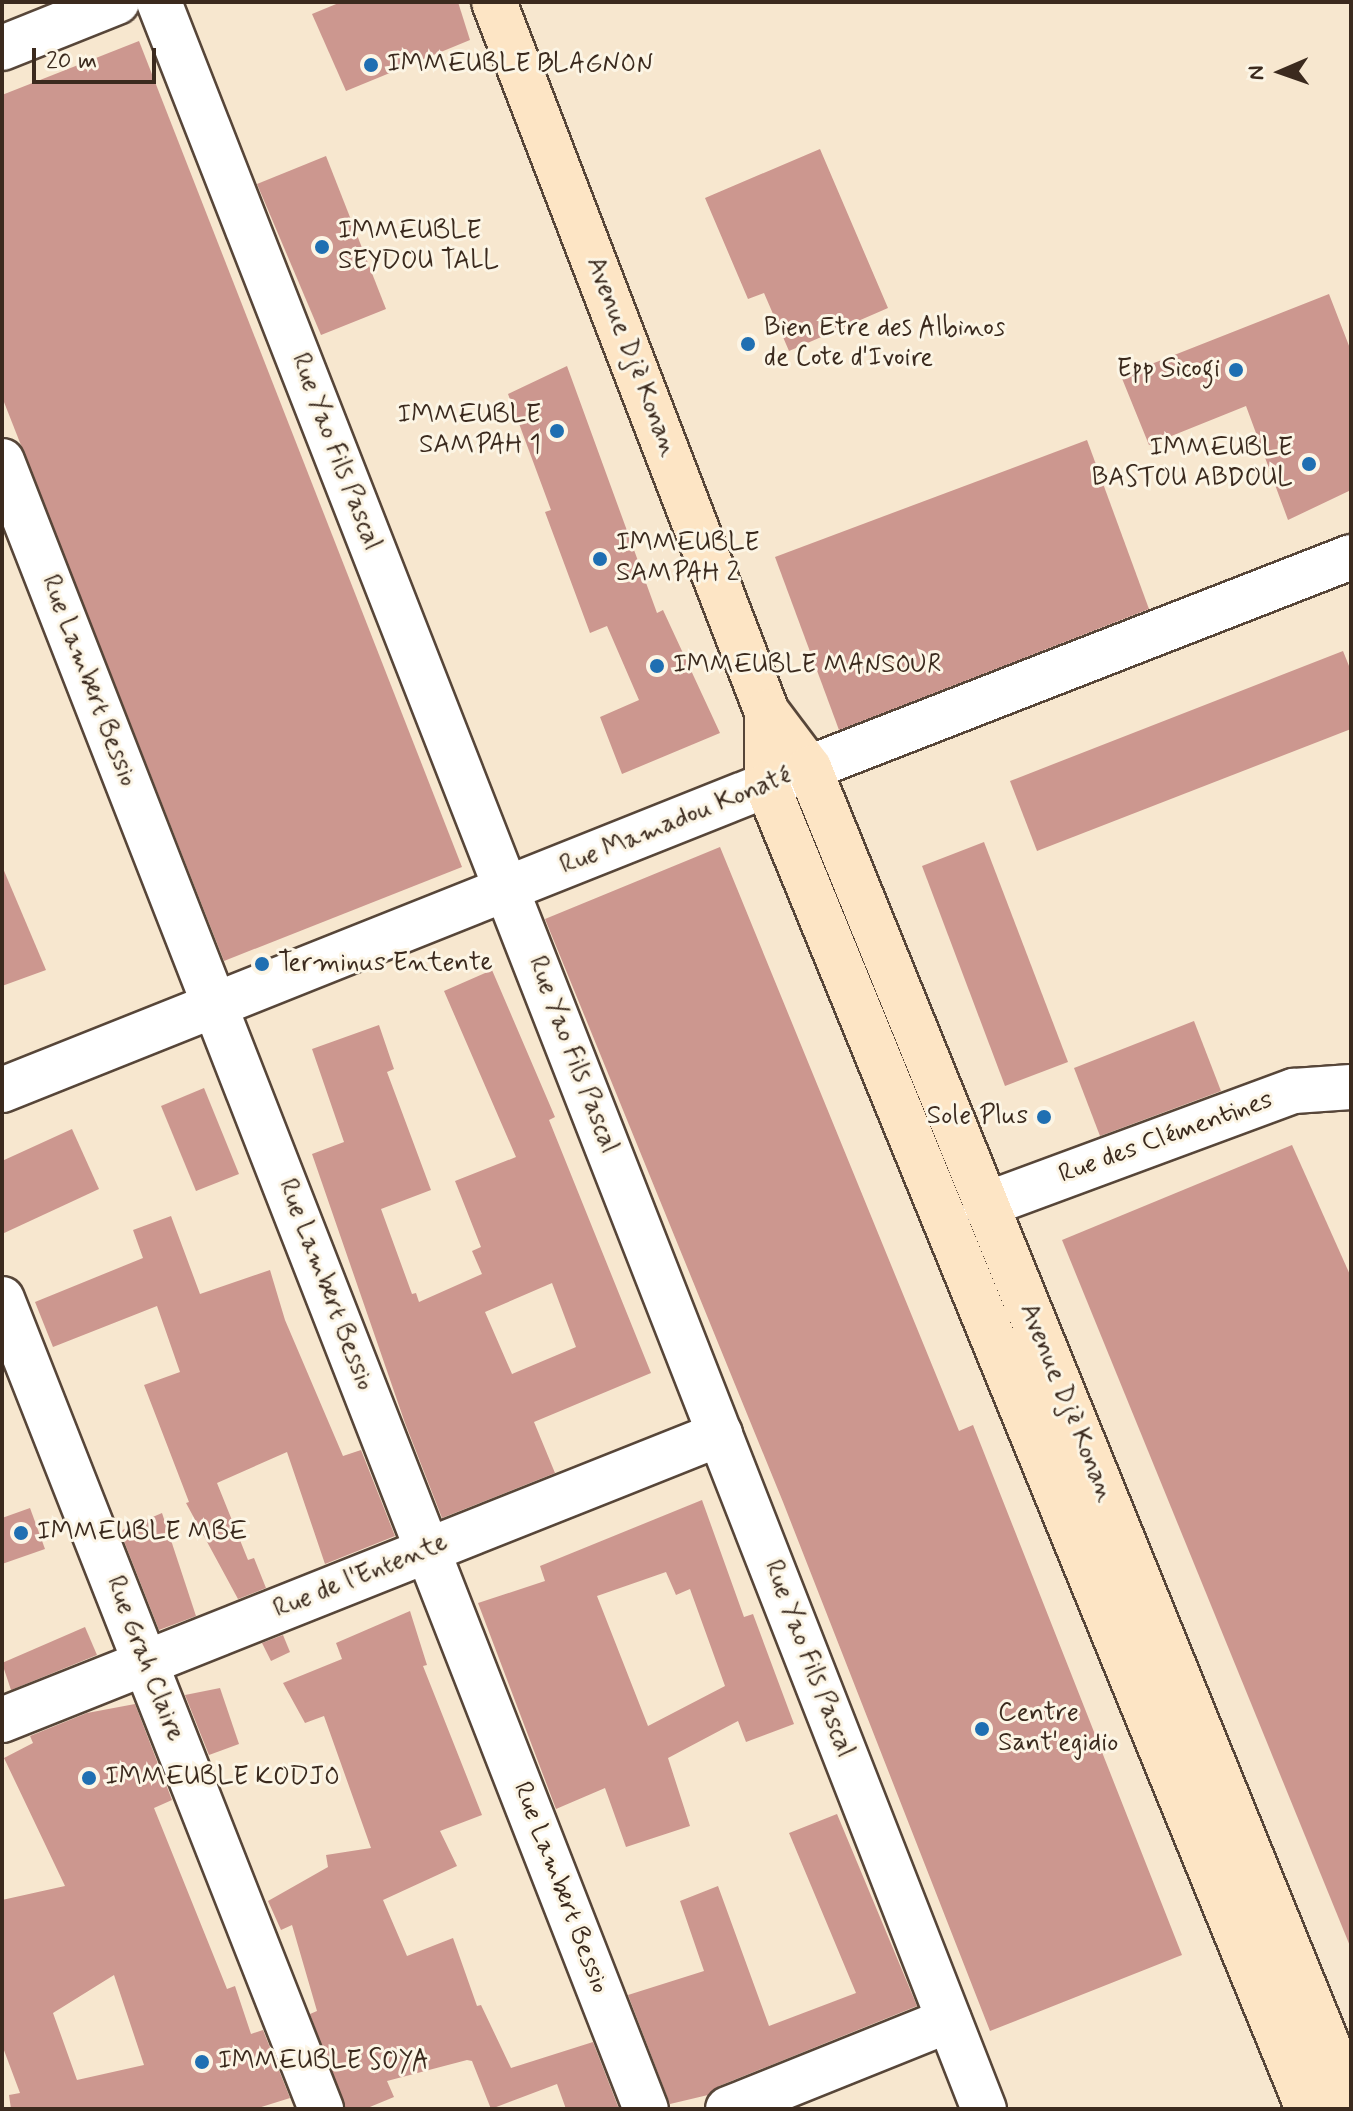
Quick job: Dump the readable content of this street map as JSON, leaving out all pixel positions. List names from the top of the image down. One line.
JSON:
{"streets":{"street":["Avenue Djè Konan","Rue Yao Fils Pascal","Rue Lambert Bessio","Rue Mamadou Konaté","Rue des Clémentines","Rue de l'Entente","Rue Grah Claire"]},"crossings":[["Avenue Djè Konan","Rue Mamadou Konaté"],["Avenue Djè Konan","Rue des Clémentines"],["Rue Yao Fils Pascal","Rue Mamadou Konaté"],["Rue Yao Fils Pascal","Rue de l'Entente"],["Rue Lambert Bessio","Rue Mamadou Konaté"],["Rue Lambert Bessio","Rue de l'Entente"],["Rue de l'Entente","Rue Grah Claire"]],"places":["IMMEUBLE BLAGNON","IMMEUBLE SEYDOU TALL","Bien Etre des Albinos de Cote d'Ivoire","Epp Sicogi","IMMEUBLE SAMPAH 1","IMMEUBLE BASTOU ABDOUL","IMMEUBLE SAMPAH 2","IMMEUBLE MANSOUR","Terminus Entente","Sole Plus","IMMEUBLE MBE","Centre Sant'egidio","IMMEUBLE KODJO","IMMEUBLE SOYA"],"scale_bar":"20 m","north":"left"}
